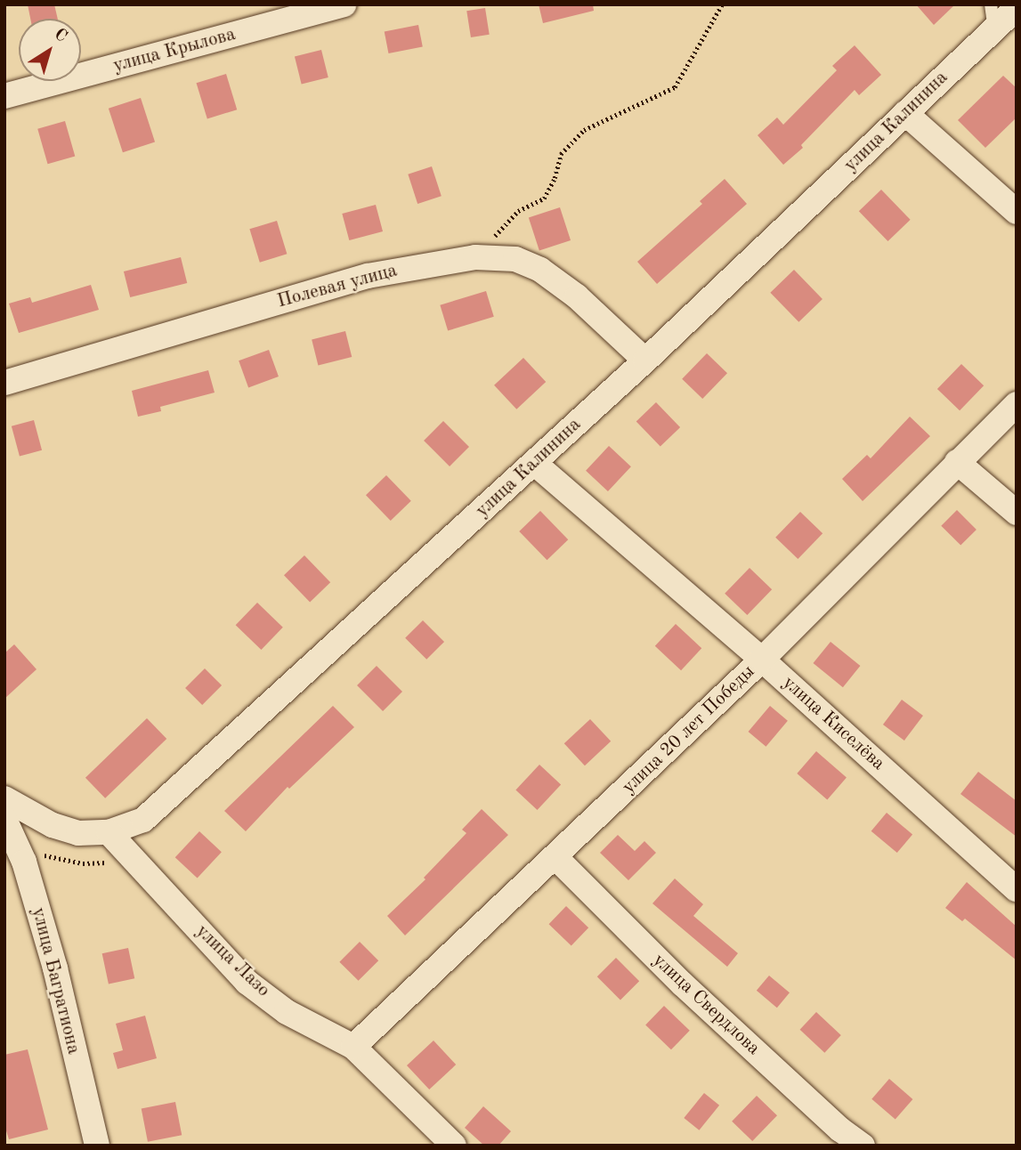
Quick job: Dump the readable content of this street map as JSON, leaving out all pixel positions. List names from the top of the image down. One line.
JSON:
{"streets":{"street":["улица Крылова","улица Калинина","Полевая улица","улица Киселёва","улица 20 лет Победы","улица Лазо","улица Багратиона","улица Свердлова"]},"crossings":[["улица Калинина","Полевая улица"],["улица Калинина","улица Киселёва"],["улица Калинина","улица Лазо"],["улица Киселёва","улица 20 лет Победы"],["улица 20 лет Победы","улица Лазо"],["улица 20 лет Победы","улица Свердлова"]],"north":"top right"}
